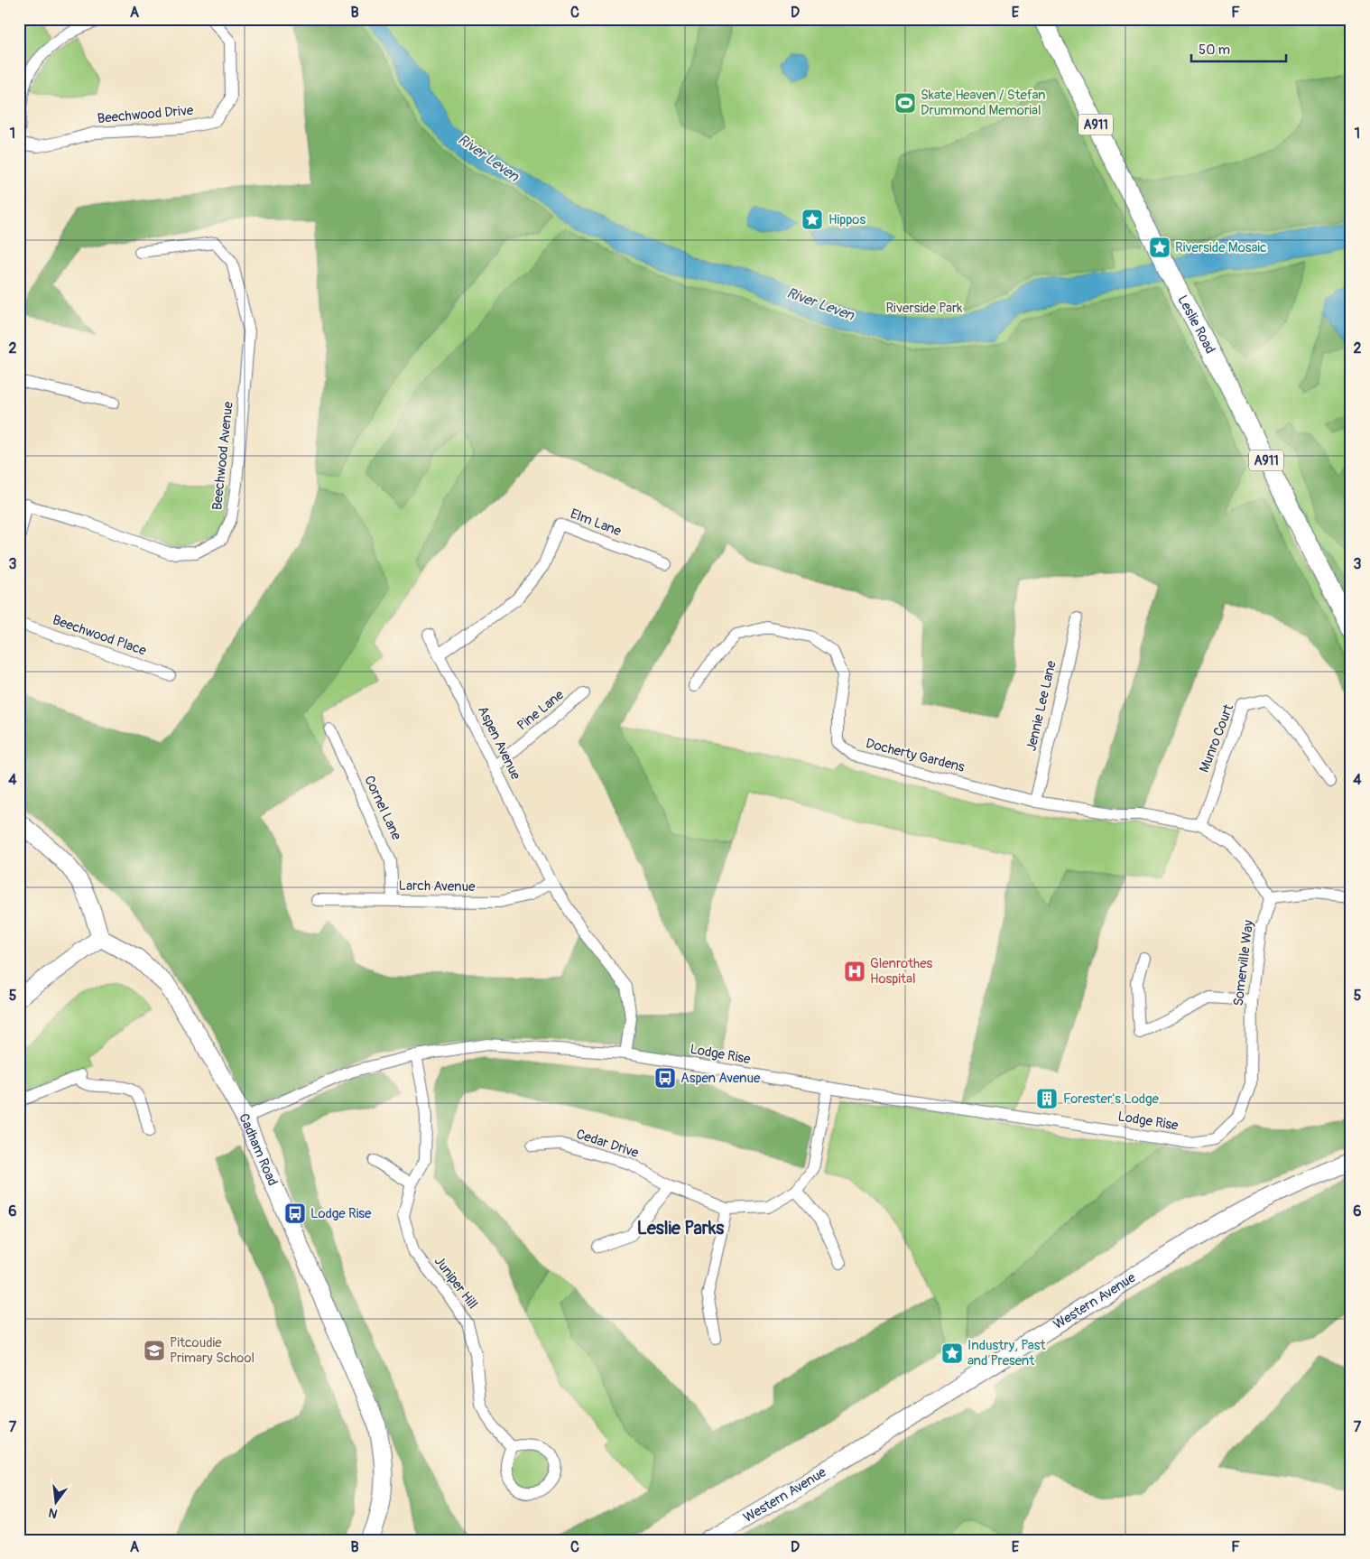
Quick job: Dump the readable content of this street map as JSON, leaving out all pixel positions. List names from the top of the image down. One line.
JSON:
{"streets":{"main road":["A911","Leslie Road"],"street":["Beechwood Drive","Beechwood Avenue","Elm Lane","Beechwood Place","Jennie Lee Lane","Pine Lane","Munro Court","Aspen Avenue","Docherty Gardens","Cornel Lane","Larch Avenue","Somerville Way","Lodge Rise","Cedar Drive","Cadham Road","Juniper Hill","Western Avenue"]},"crossings":[["Elm Lane","Aspen Avenue"],["Jennie Lee Lane","Docherty Gardens"],["Pine Lane","Aspen Avenue"],["Aspen Avenue","Larch Avenue"],["Aspen Avenue","Lodge Rise"],["Cornel Lane","Larch Avenue"],["Somerville Way","Lodge Rise"],["Lodge Rise","Cedar Drive"],["Lodge Rise","Cadham Road"],["Lodge Rise","Juniper Hill"]],"districts":["Leslie Parks"],"water":["River Leven"],"parks":["Riverside Park"],"places":{"sports":["Skate Heaven / Stefan Drummond Memorial"],"place":["Hippos","Riverside Mosaic","Industry, Past and Present"],"hospital":["Glenrothes Hospital"],"bus stop":["Aspen Avenue","Lodge Rise"],"building":["Forester's Lodge"],"school or university":["Pitcoudie Primary School"]},"scale_bar":"50 m","north":"bottom","grid":{"columns":["A","B","C","D","E","F"],"rows":["1","2","3","4","5","6","7"]}}
